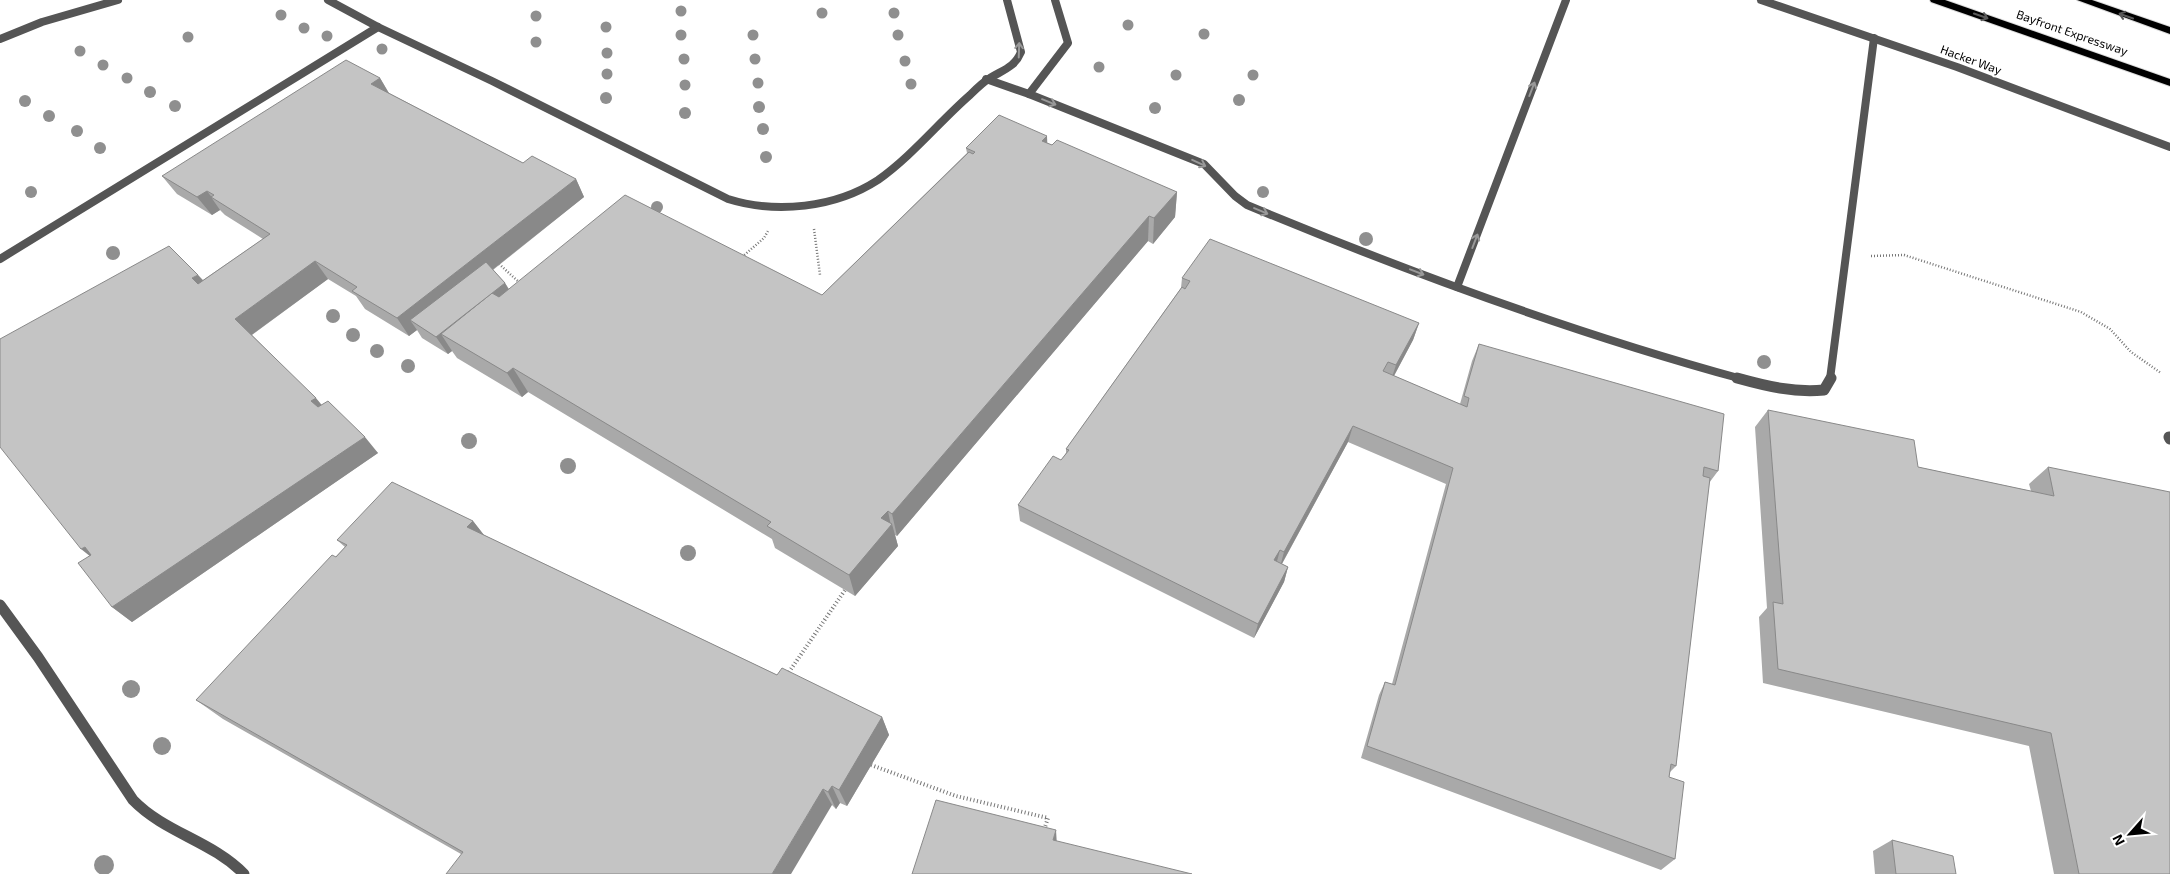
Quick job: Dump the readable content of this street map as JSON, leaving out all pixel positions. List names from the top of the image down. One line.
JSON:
{"streets":{"highway":["Bayfront Expressway"],"lane":["Hacker Way"]},"north":"bottom left"}
